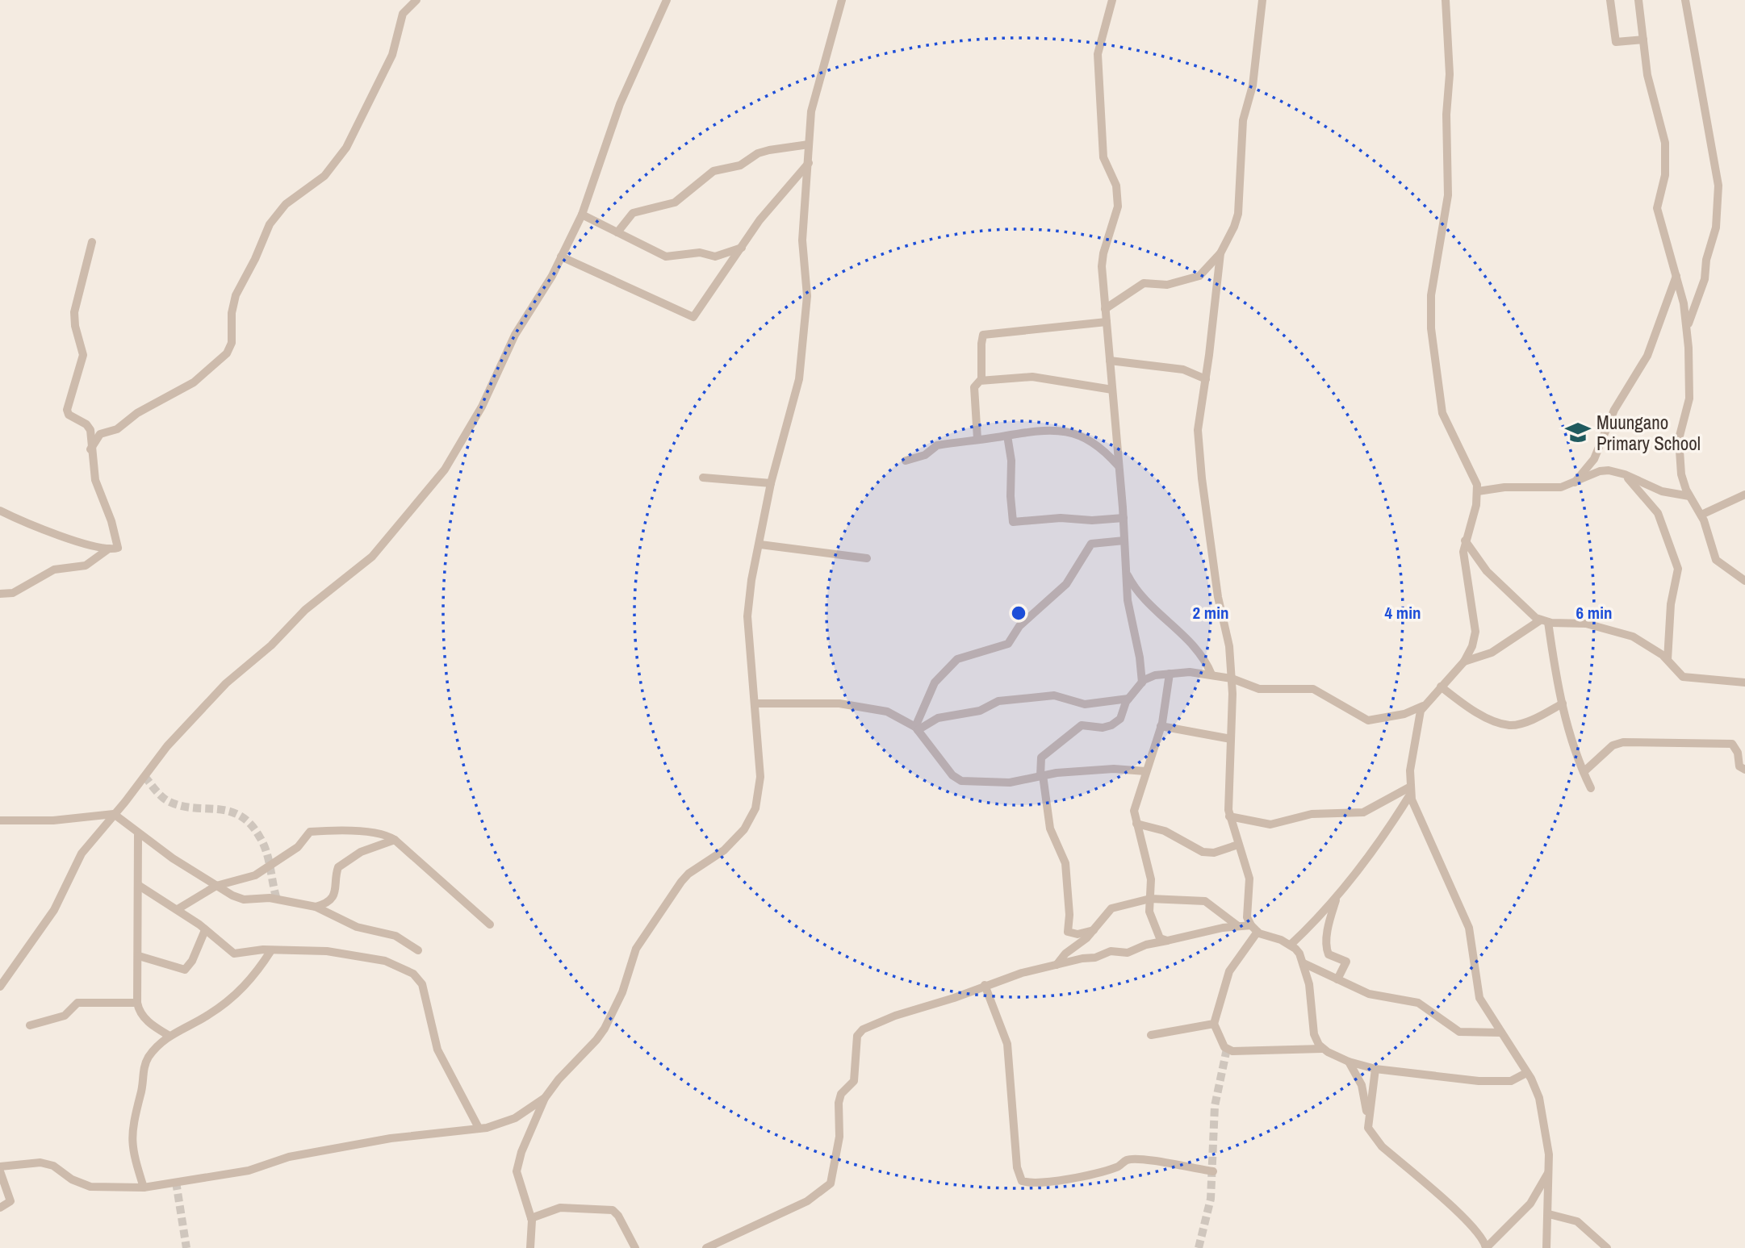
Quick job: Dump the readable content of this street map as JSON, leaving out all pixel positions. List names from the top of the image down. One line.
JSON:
{"places":{"school or university":["Muungano Primary School"]},"rings":["2 min","4 min","6 min"]}
